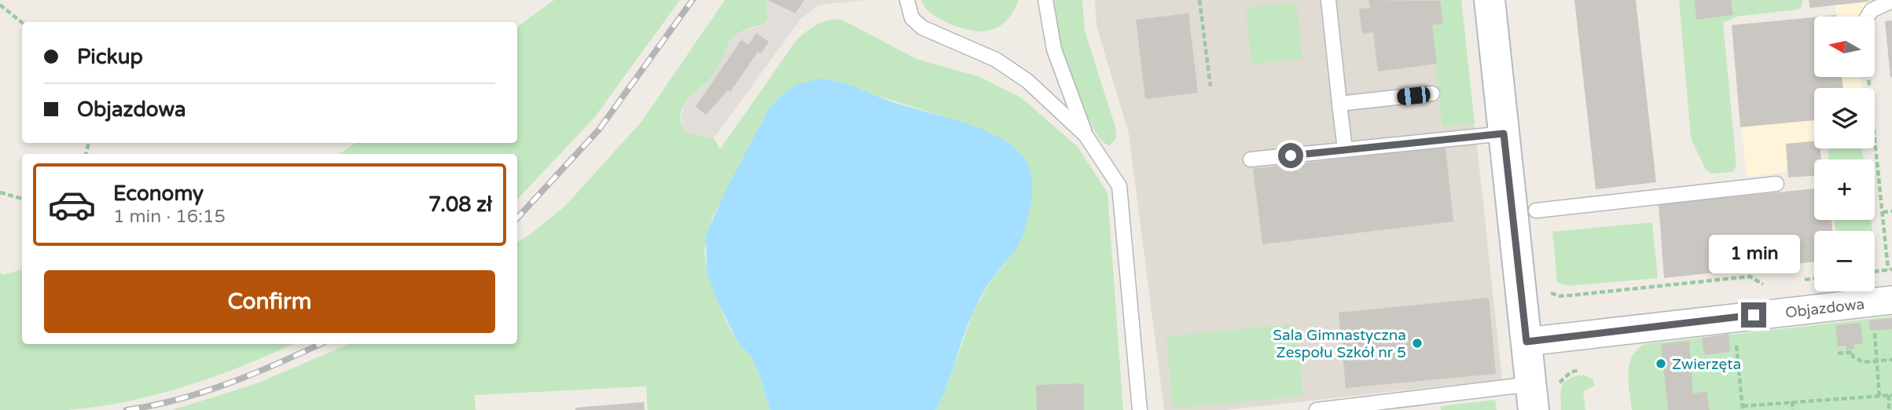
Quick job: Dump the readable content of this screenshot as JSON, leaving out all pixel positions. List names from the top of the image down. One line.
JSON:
{"streets":{"street":["Objazdowa"]},"places":["Sala Gimnastyczna Zespołu Szkół nr 5","Zwierzęta"],"north":"left","page":{"map_buttons":["+","−"],"banner":["Pickup","Objazdowa"],"list":[{"name":"Economy","note":"1 min · 16:15","value":"7.08 zł"}],"bubble":"1 min","buttons":"Confirm"}}
